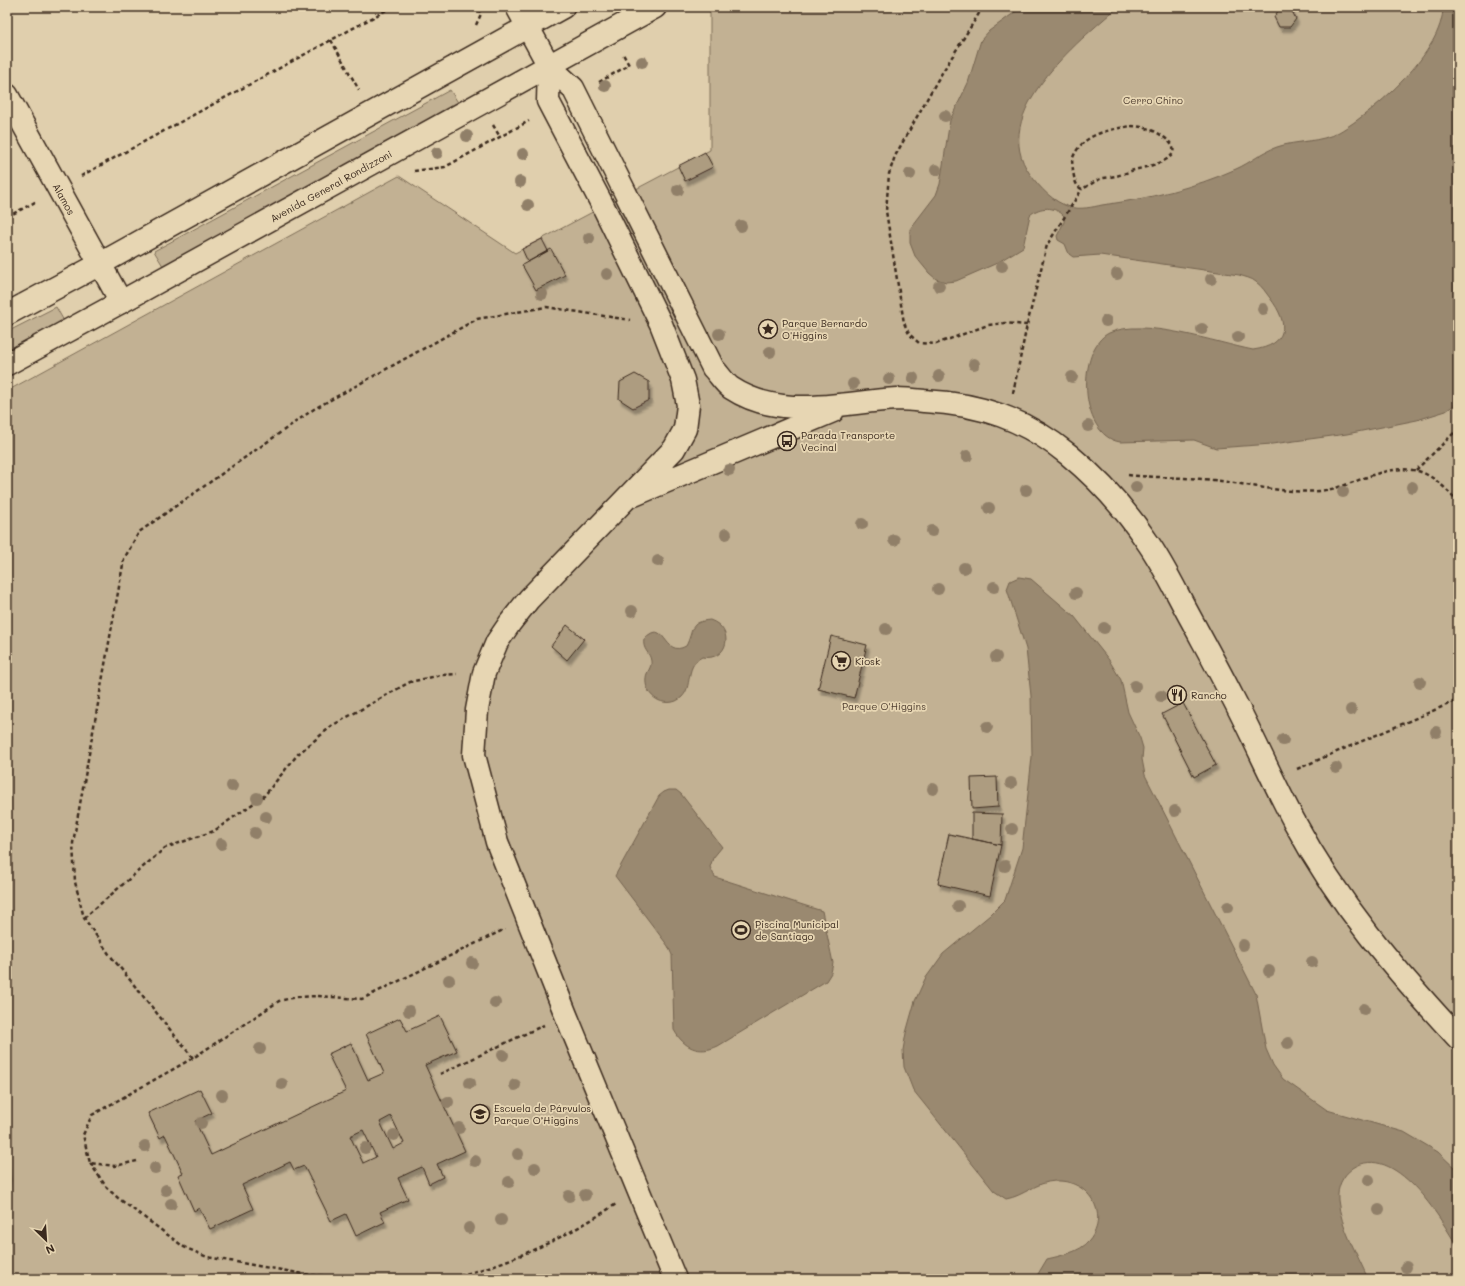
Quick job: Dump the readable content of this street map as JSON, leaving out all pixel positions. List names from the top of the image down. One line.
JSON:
{"streets":{"main road":["Avenida General Rondizzoni","Alamos"]},"crossings":[["Avenida General Rondizzoni","Alamos"]],"parks":["Cerro Chino","Parque O'Higgins"],"places":{"place":["Parque Bernardo O'Higgins"],"bus stop":["Parada Transporte Vecinal"],"supermarket":["Kiosk"],"restaurant":["Rancho"],"sports":["Piscina Municipal de Santiago"],"school or university":["Escuela de Párvulos Parque O’Higgins"]},"north":"bottom right"}
